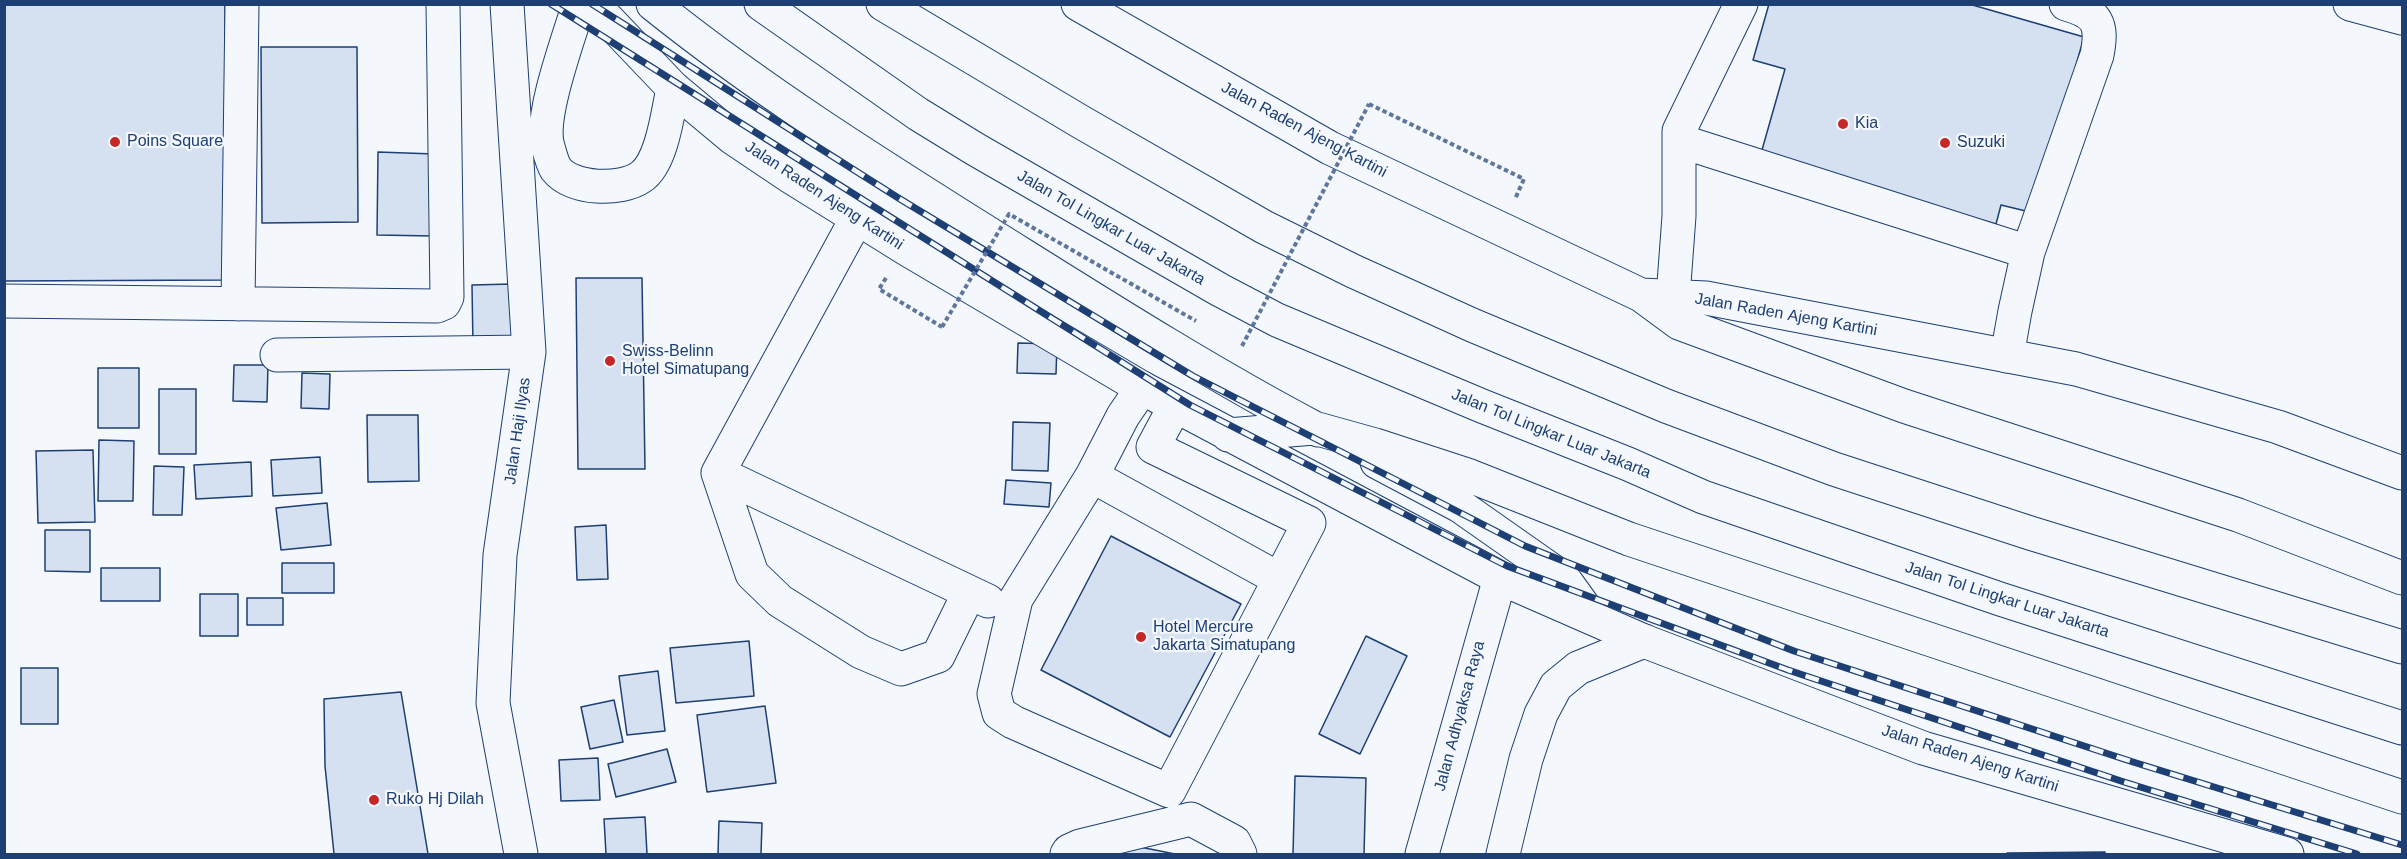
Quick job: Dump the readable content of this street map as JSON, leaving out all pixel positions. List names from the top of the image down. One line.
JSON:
{"streets":{"main road":["Jalan Raden Ajeng Kartini","Jalan Tol Lingkar Luar Jakarta","Jalan Haji Ilyas","Jalan Adhyaksa Raya"]},"crossings":[["Jalan Raden Ajeng Kartini","Jalan Adhyaksa Raya"]],"places":["Kia","Poins Square","Suzuki","Swiss-Belinn Hotel Simatupang","Hotel Mercure Jakarta Simatupang","Ruko Hj Dilah"]}
